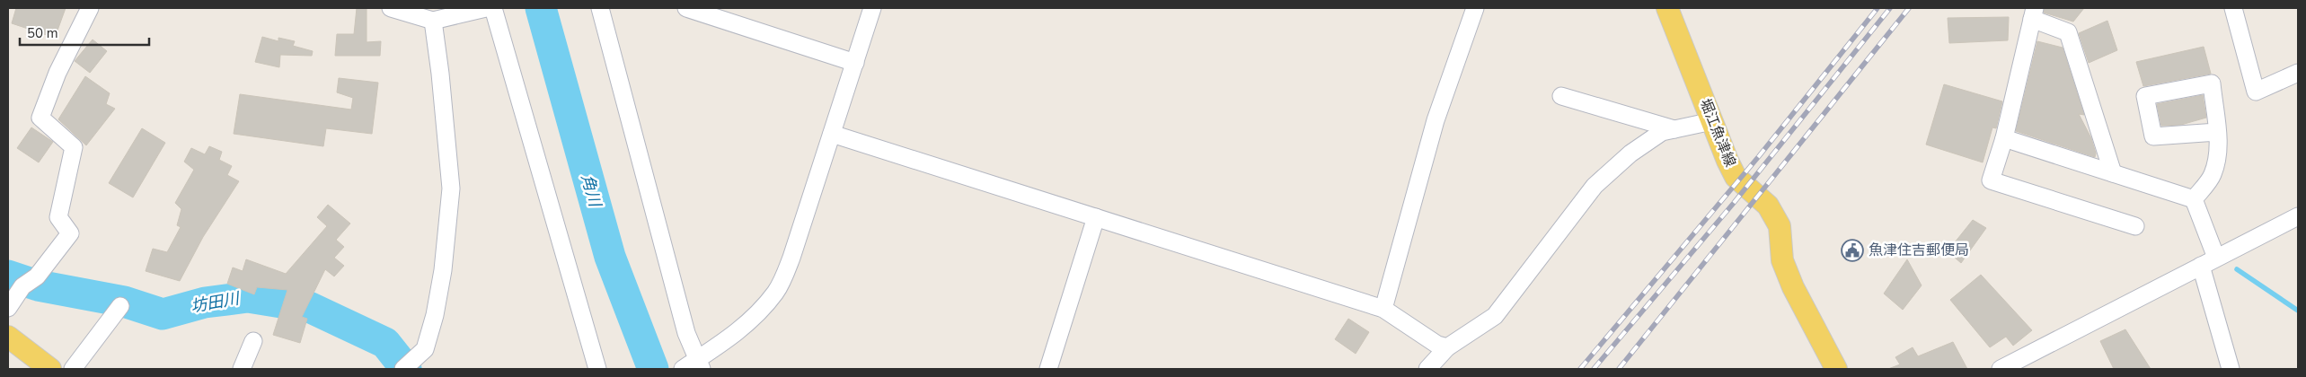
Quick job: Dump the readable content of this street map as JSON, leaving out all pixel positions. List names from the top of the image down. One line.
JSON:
{"streets":{"main road":["堀江魚津線"]},"water":["角川","坊田川"],"places":{"public building":["魚津住吉郵便局"]},"scale_bar":"50 m"}
